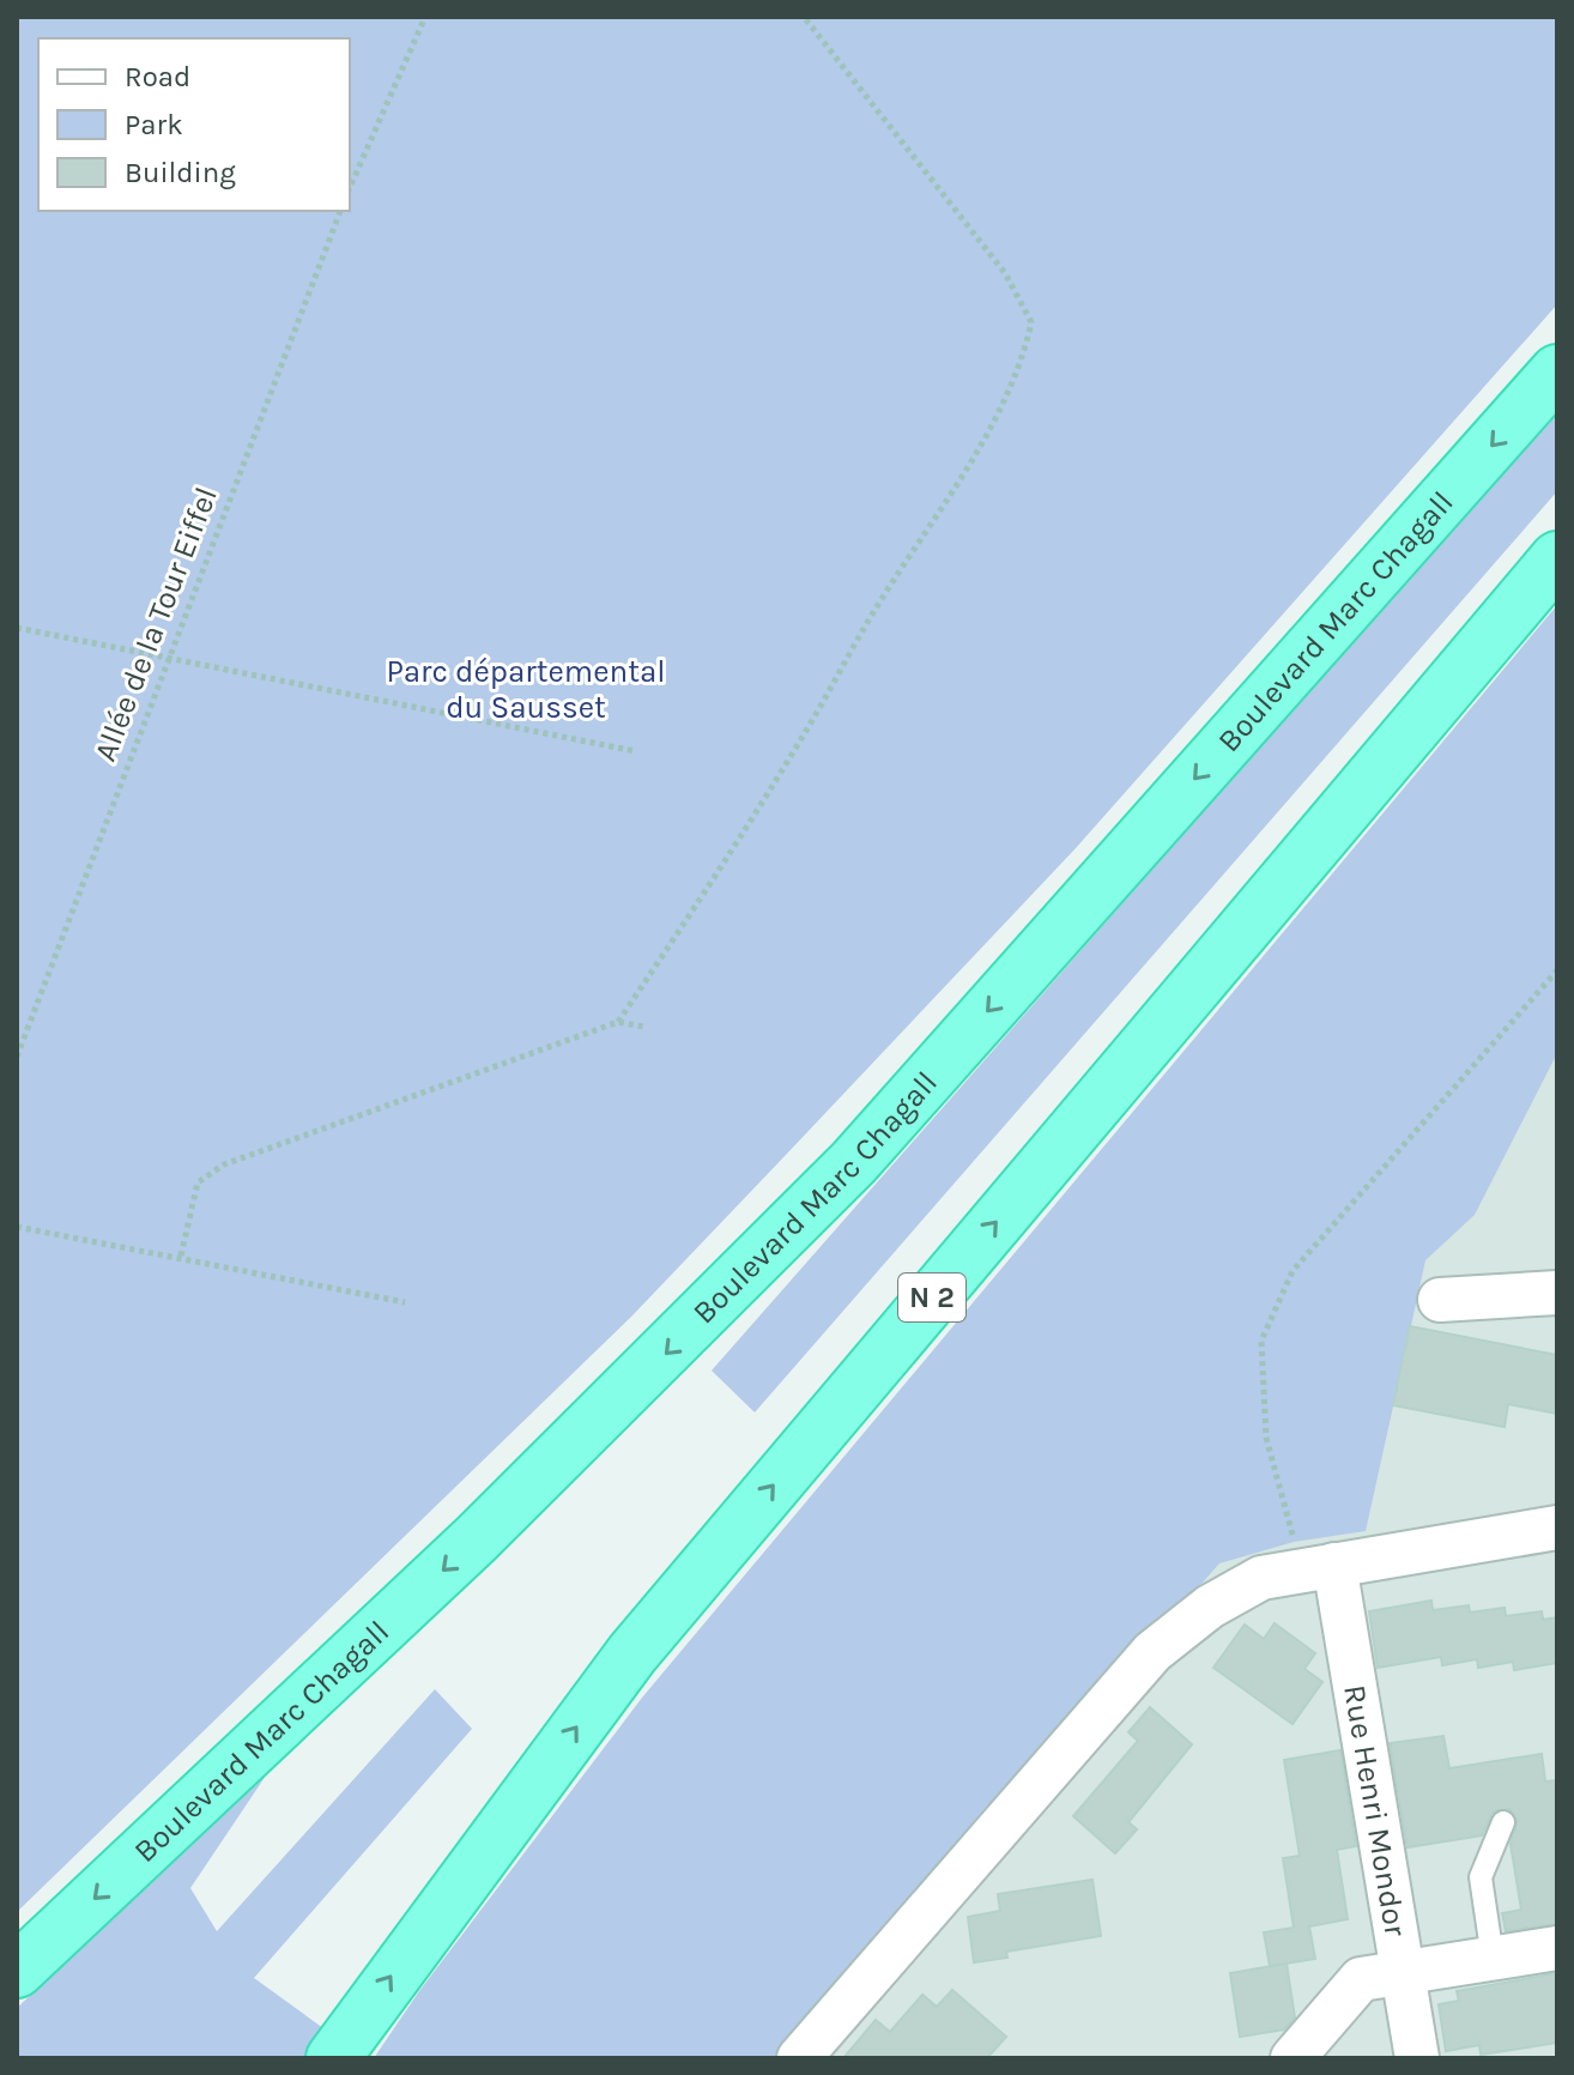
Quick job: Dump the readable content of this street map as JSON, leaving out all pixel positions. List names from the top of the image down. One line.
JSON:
{"streets":{"highway":["Boulevard Marc Chagall","N 2"],"street":["Rue Henri Mondor"],"path":["Allée de la Tour Eiffel"]},"parks":["Parc départemental du Sausset"],"legend":["Road","Park","Building"]}
